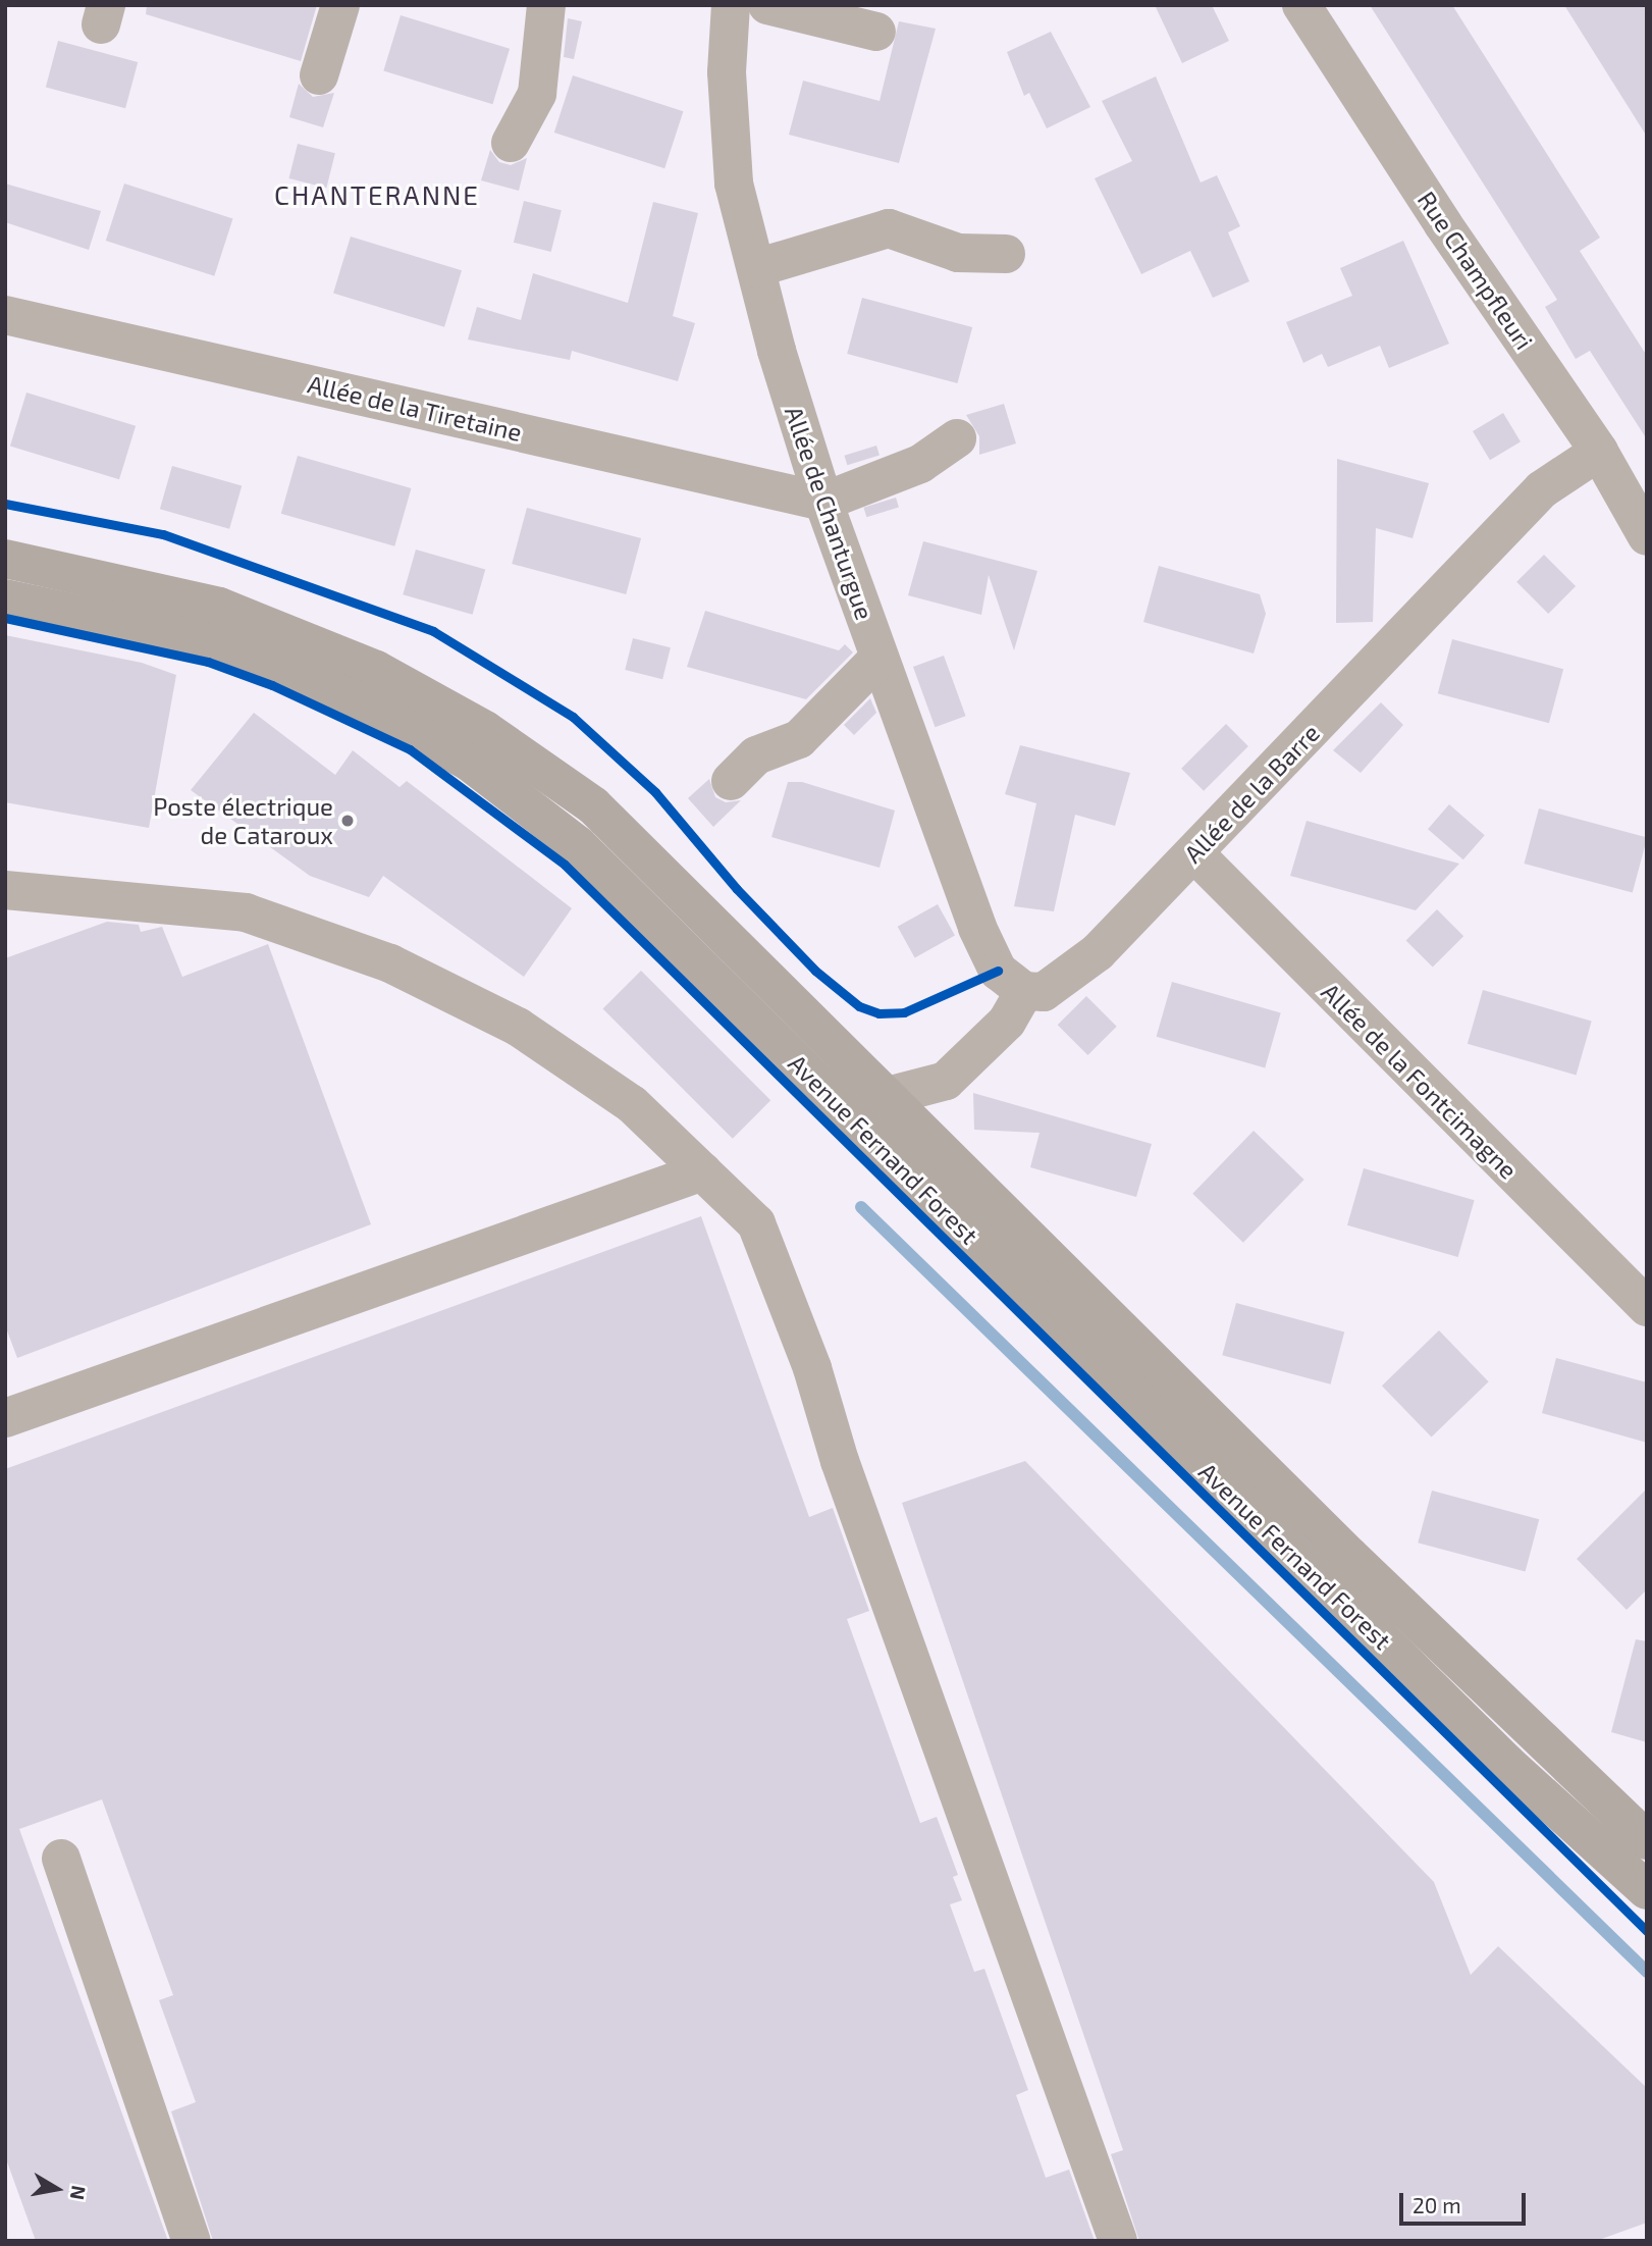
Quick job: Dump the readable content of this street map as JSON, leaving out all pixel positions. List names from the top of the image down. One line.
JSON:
{"streets":{"main road":["Avenue Fernand Forest"],"street":["Rue Champfleuri","Allée de la Tiretaine","Allée de Chanturgue","Allée de la Barre","Allée de la Fontcimagne"]},"crossings":[["Rue Champfleuri","Allée de la Barre"],["Allée de la Tiretaine","Allée de Chanturgue"],["Allée de Chanturgue","Allée de la Barre"],["Allée de la Barre","Allée de la Fontcimagne"]],"districts":["CHANTERANNE"],"places":["Poste électrique de Cataroux"],"scale_bar":"20 m","north":"right"}
